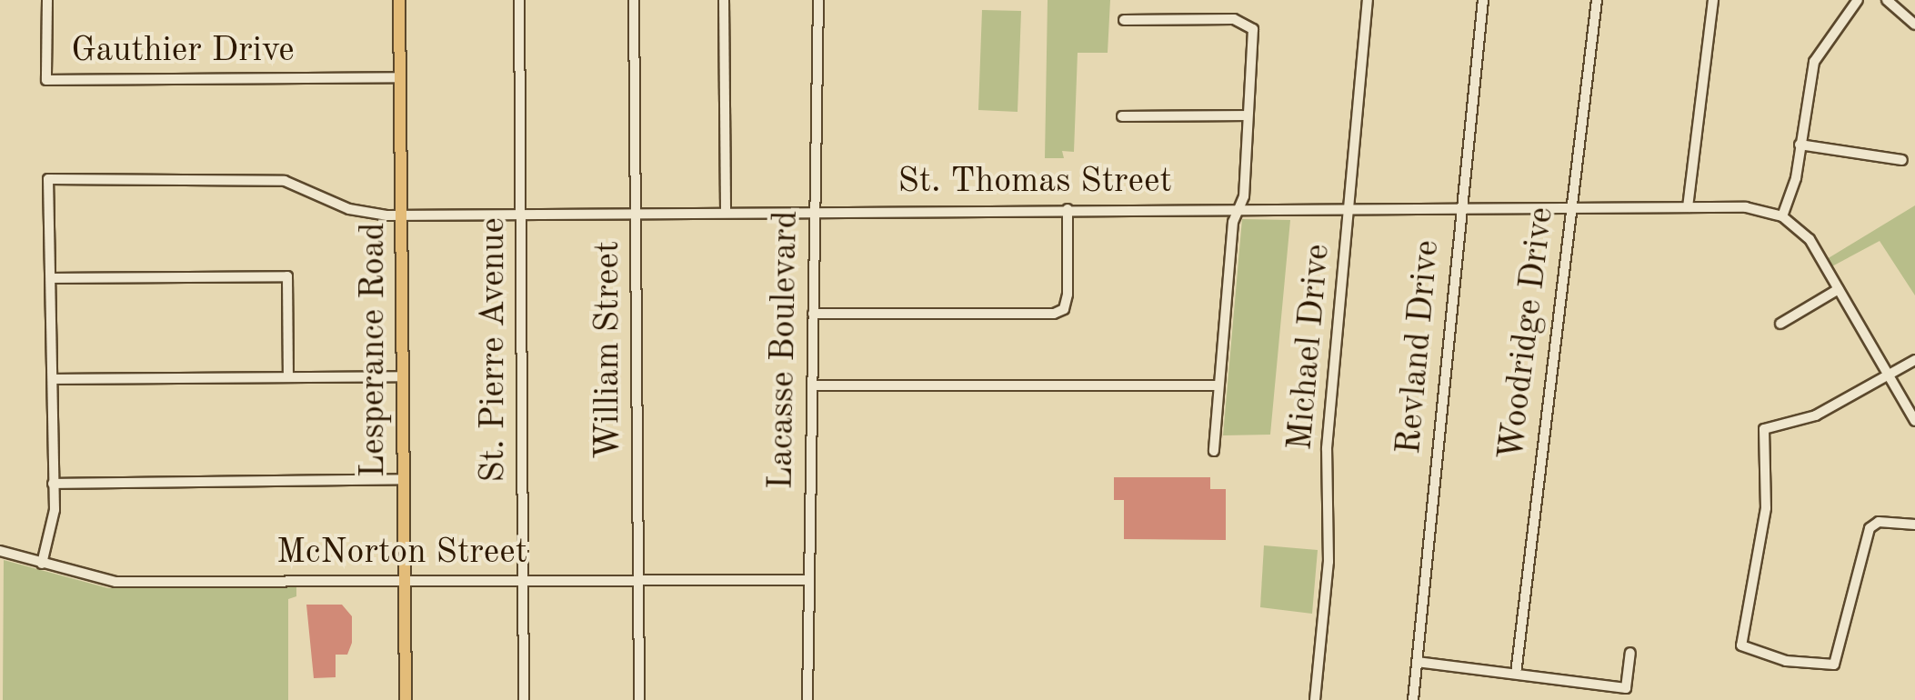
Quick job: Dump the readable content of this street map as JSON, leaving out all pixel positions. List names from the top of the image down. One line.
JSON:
{"streets":{"main road":["Lesperance Road"],"street":["Gauthier Drive","St. Thomas Street","Woodridge Drive","Michael Drive","Revland Drive","St. Pierre Avenue","William Street","Lacasse Boulevard","McNorton Street"]},"crossings":[["Gauthier Drive","Lesperance Road"],["St. Thomas Street","Woodridge Drive"],["St. Thomas Street","Michael Drive"],["St. Thomas Street","Revland Drive"],["St. Thomas Street","Lesperance Road"],["St. Thomas Street","St. Pierre Avenue"],["St. Thomas Street","William Street"],["St. Thomas Street","Lacasse Boulevard"],["Lesperance Road","McNorton Street"],["St. Pierre Avenue","McNorton Street"],["William Street","McNorton Street"],["Lacasse Boulevard","McNorton Street"]]}
